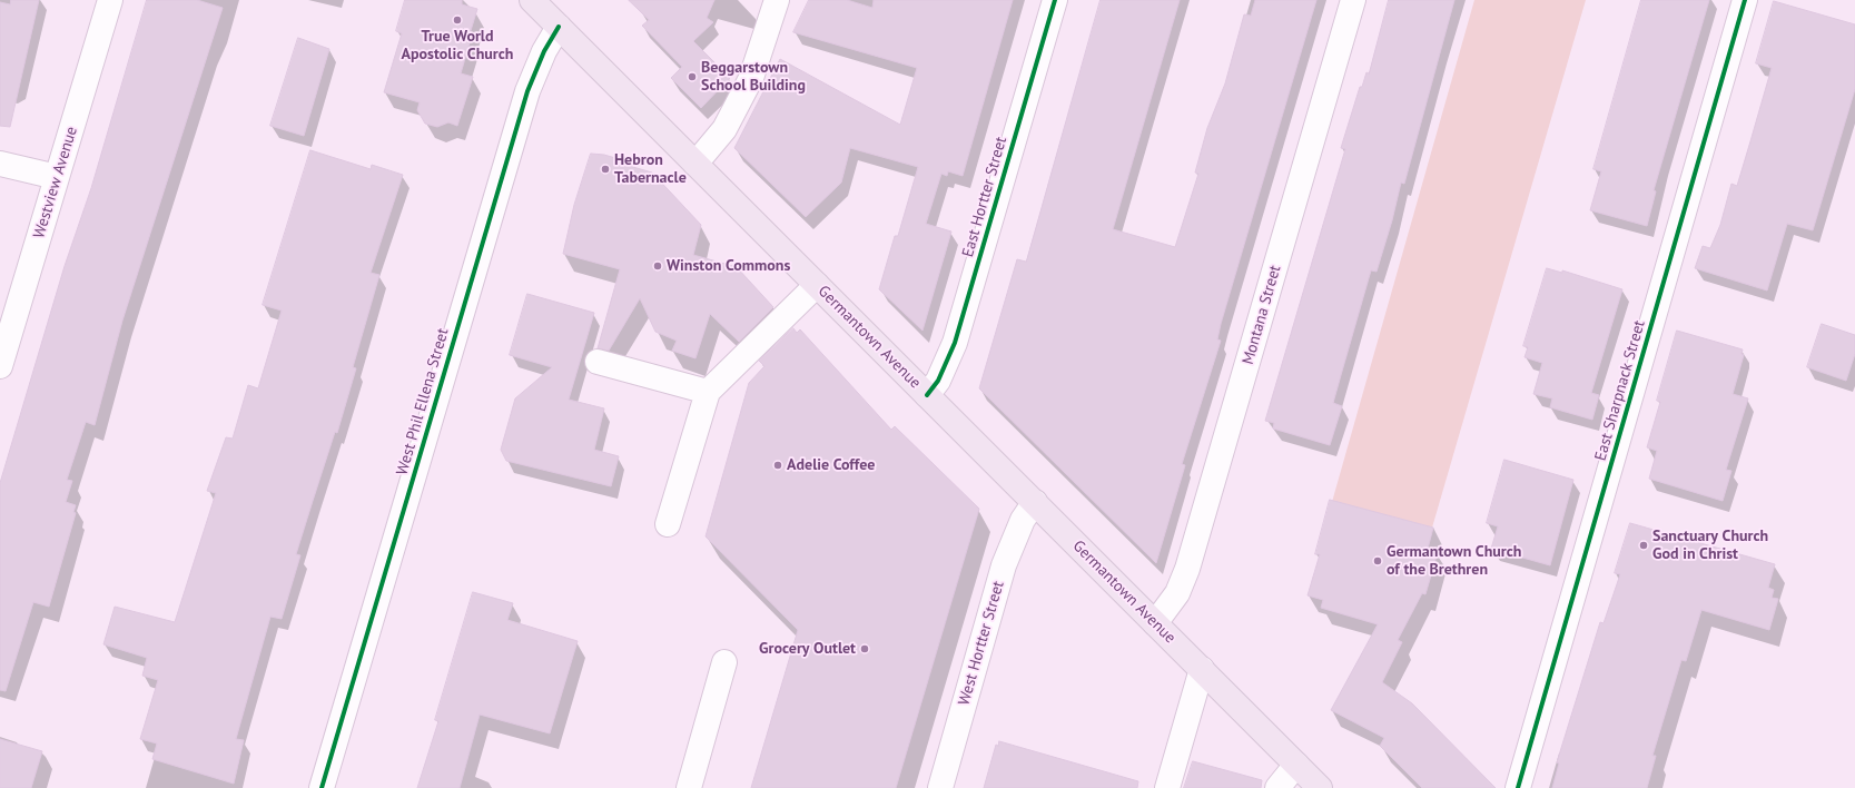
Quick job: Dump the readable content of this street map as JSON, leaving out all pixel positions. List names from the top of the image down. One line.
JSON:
{"streets":{"main road":["Germantown Avenue"],"street":["Westview Avenue","East Hortter Street","Montana Street","East Sharpnack Street","West Phil Ellena Street","West Hortter Street"]},"crossings":[["East Hortter Street","Germantown Avenue"],["Montana Street","Germantown Avenue"],["Germantown Avenue","West Phil Ellena Street"],["Germantown Avenue","West Hortter Street"]],"places":["True World Apostolic Church","Beggarstown School Building","Hebron Tabernacle","Winston Commons","Adelie Coffee","Sanctuary Church God in Christ","Germantown Church of the Brethren","Grocery Outlet"]}
